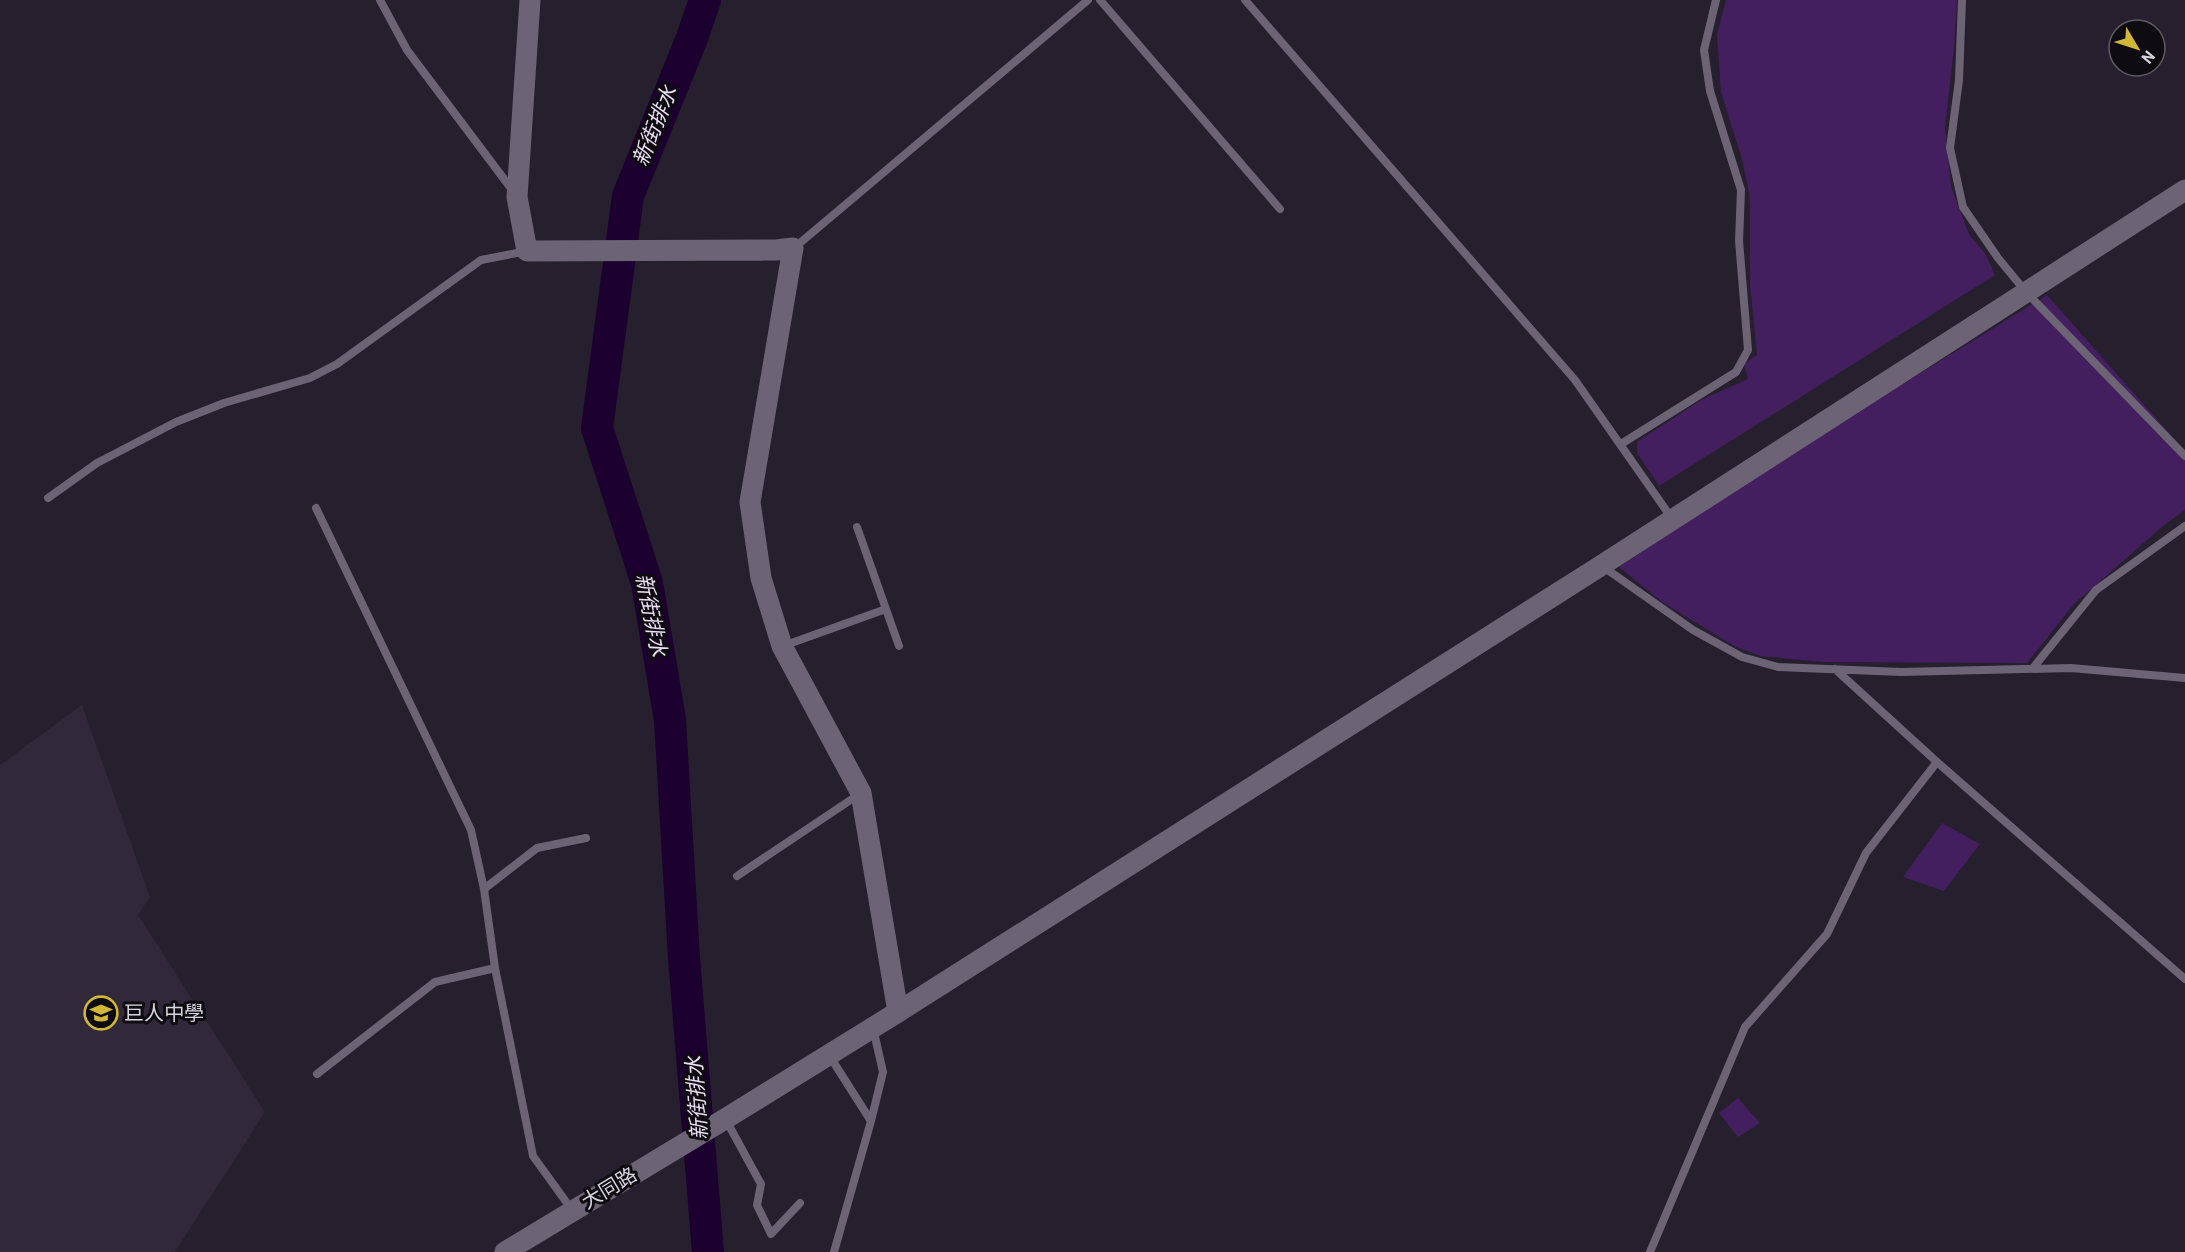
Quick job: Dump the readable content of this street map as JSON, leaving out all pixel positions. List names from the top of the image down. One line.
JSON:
{"streets":{"street":["大同路"]},"water":["新街排水"],"places":{"school or university":["巨人中學"]},"north":"bottom right"}
